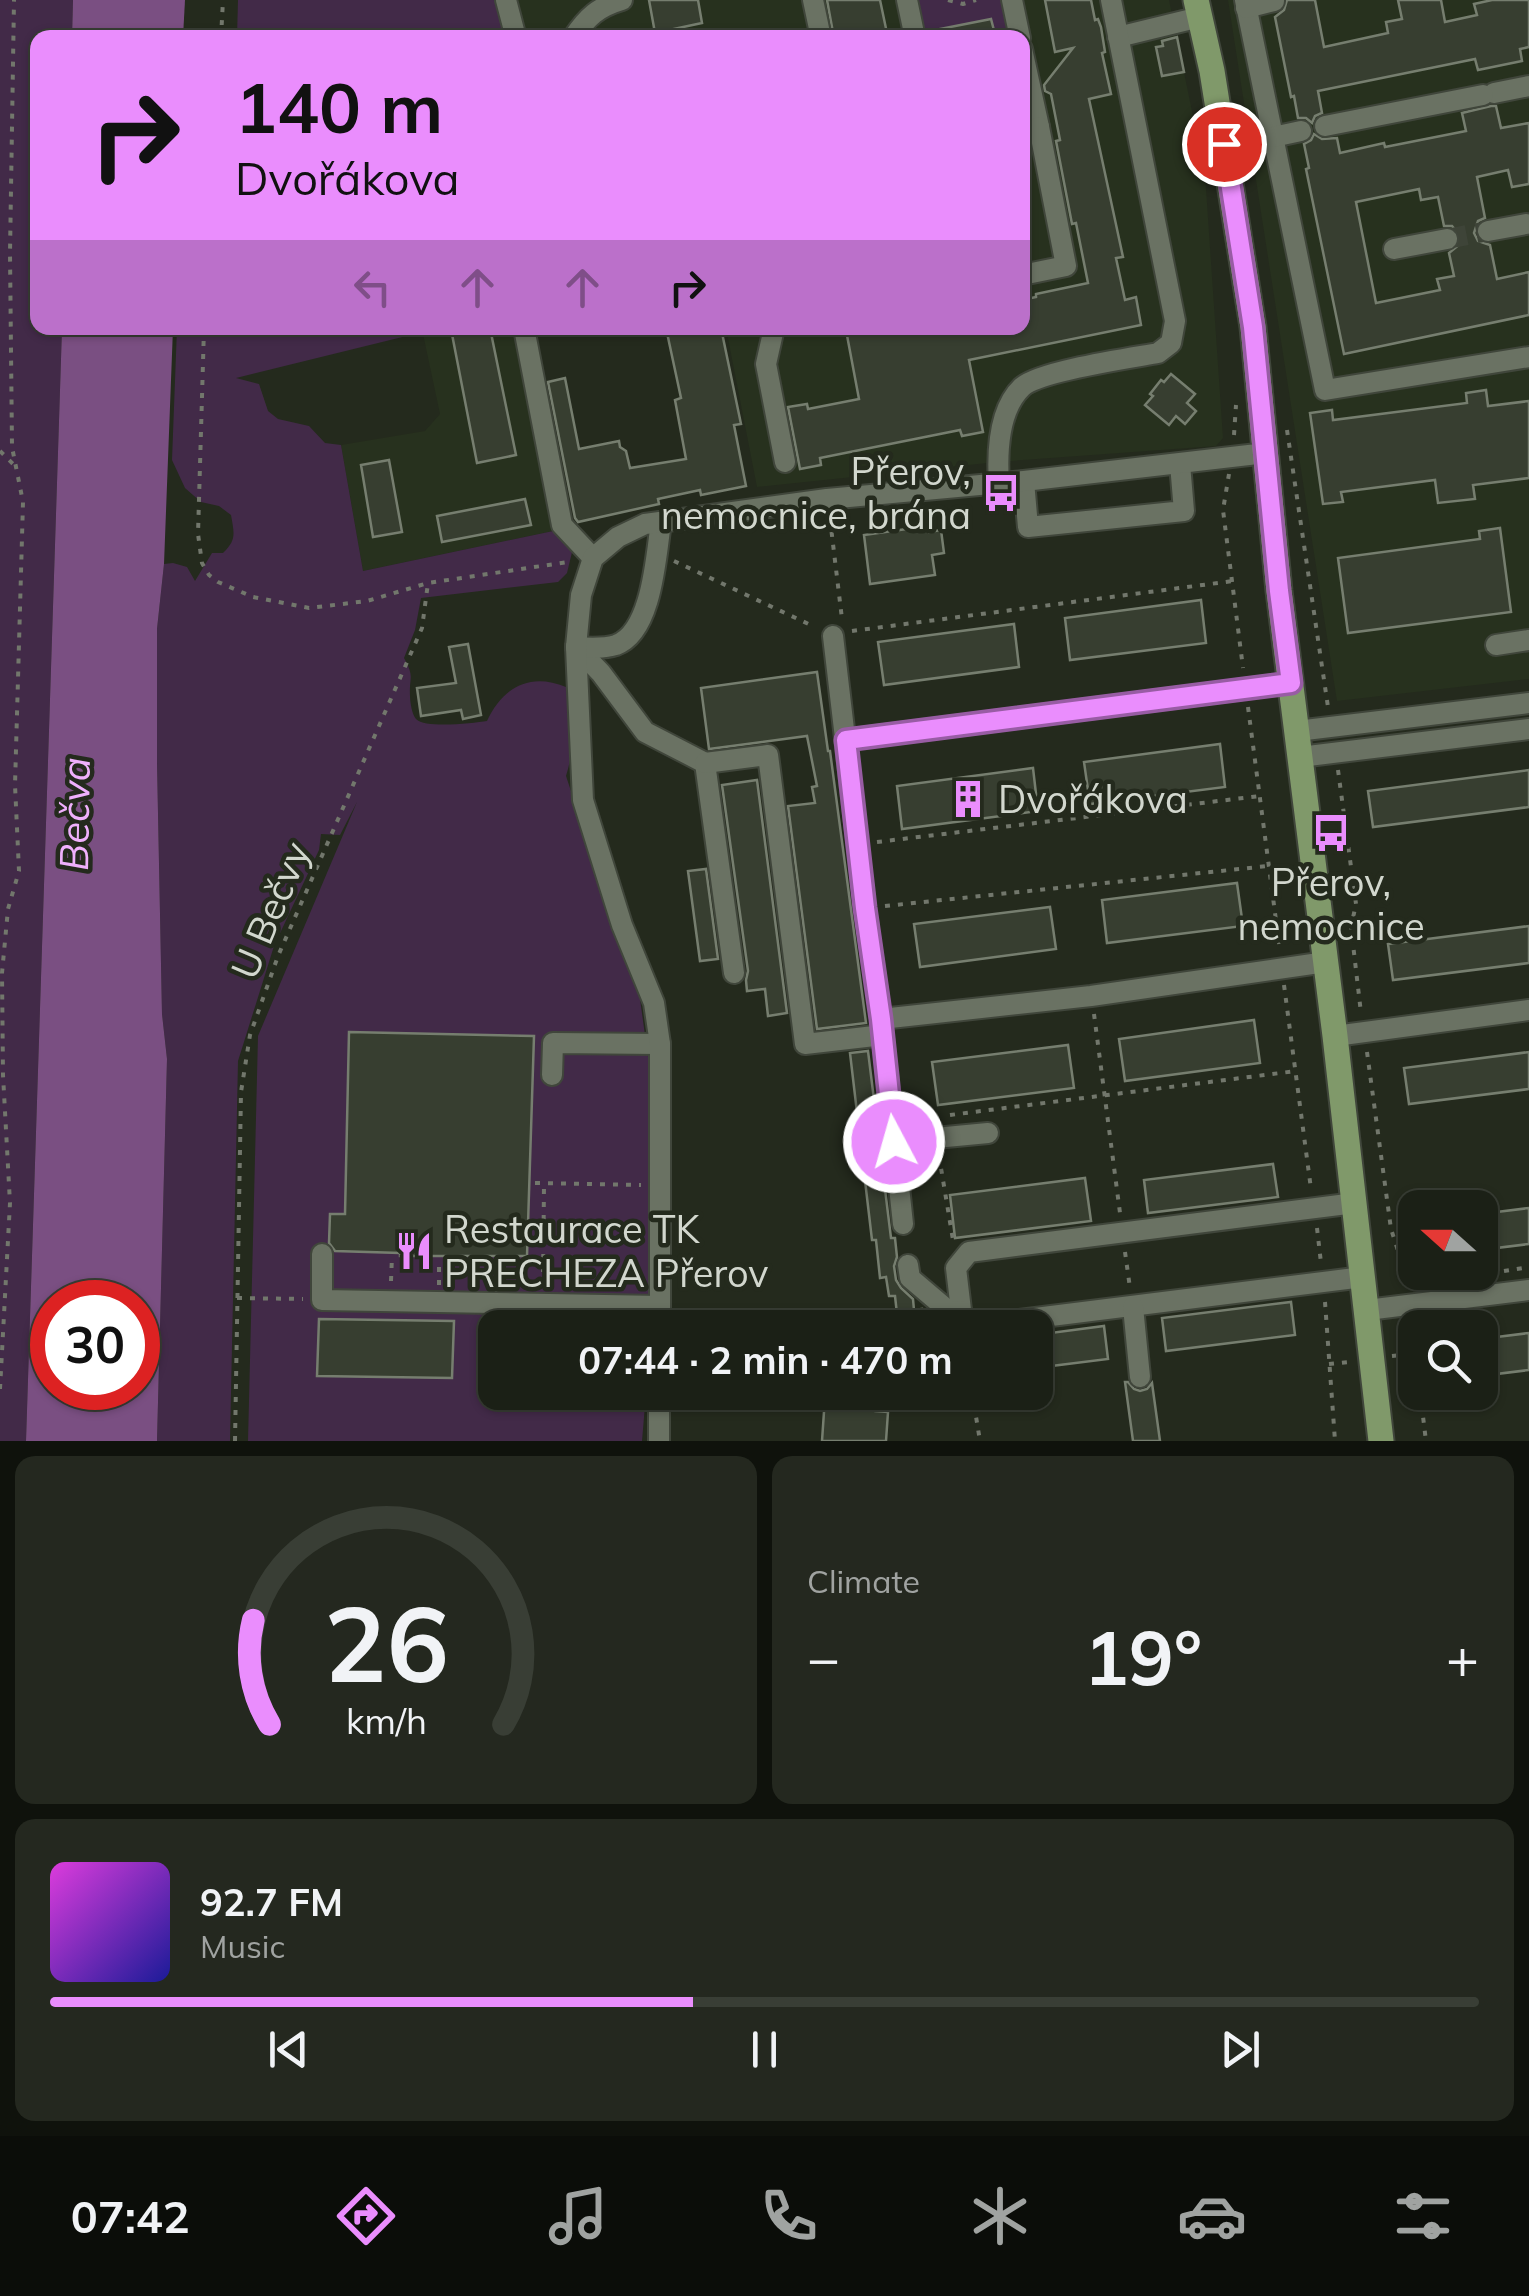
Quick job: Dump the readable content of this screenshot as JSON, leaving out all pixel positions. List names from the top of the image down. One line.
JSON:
{"streets":{"path":["U Bečvy"]},"water":["Bečva"],"places":{"bus stop":["Přerov, nemocnice, brána","Přerov, nemocnice"],"building":["Dvořákova"],"restaurant":["Restaurace TK PRECHEZA Přerov"]},"north":"left","page":{"turn":["140 m","Dvořákova"],"limit":"30","trip":"07:44 · 2 min · 470 m","tile":"Climate","heat":["−","19°","+"],"song":["92.7 FM","Music"],"tabs":"07:42","gauge":["26","km/h"]}}
